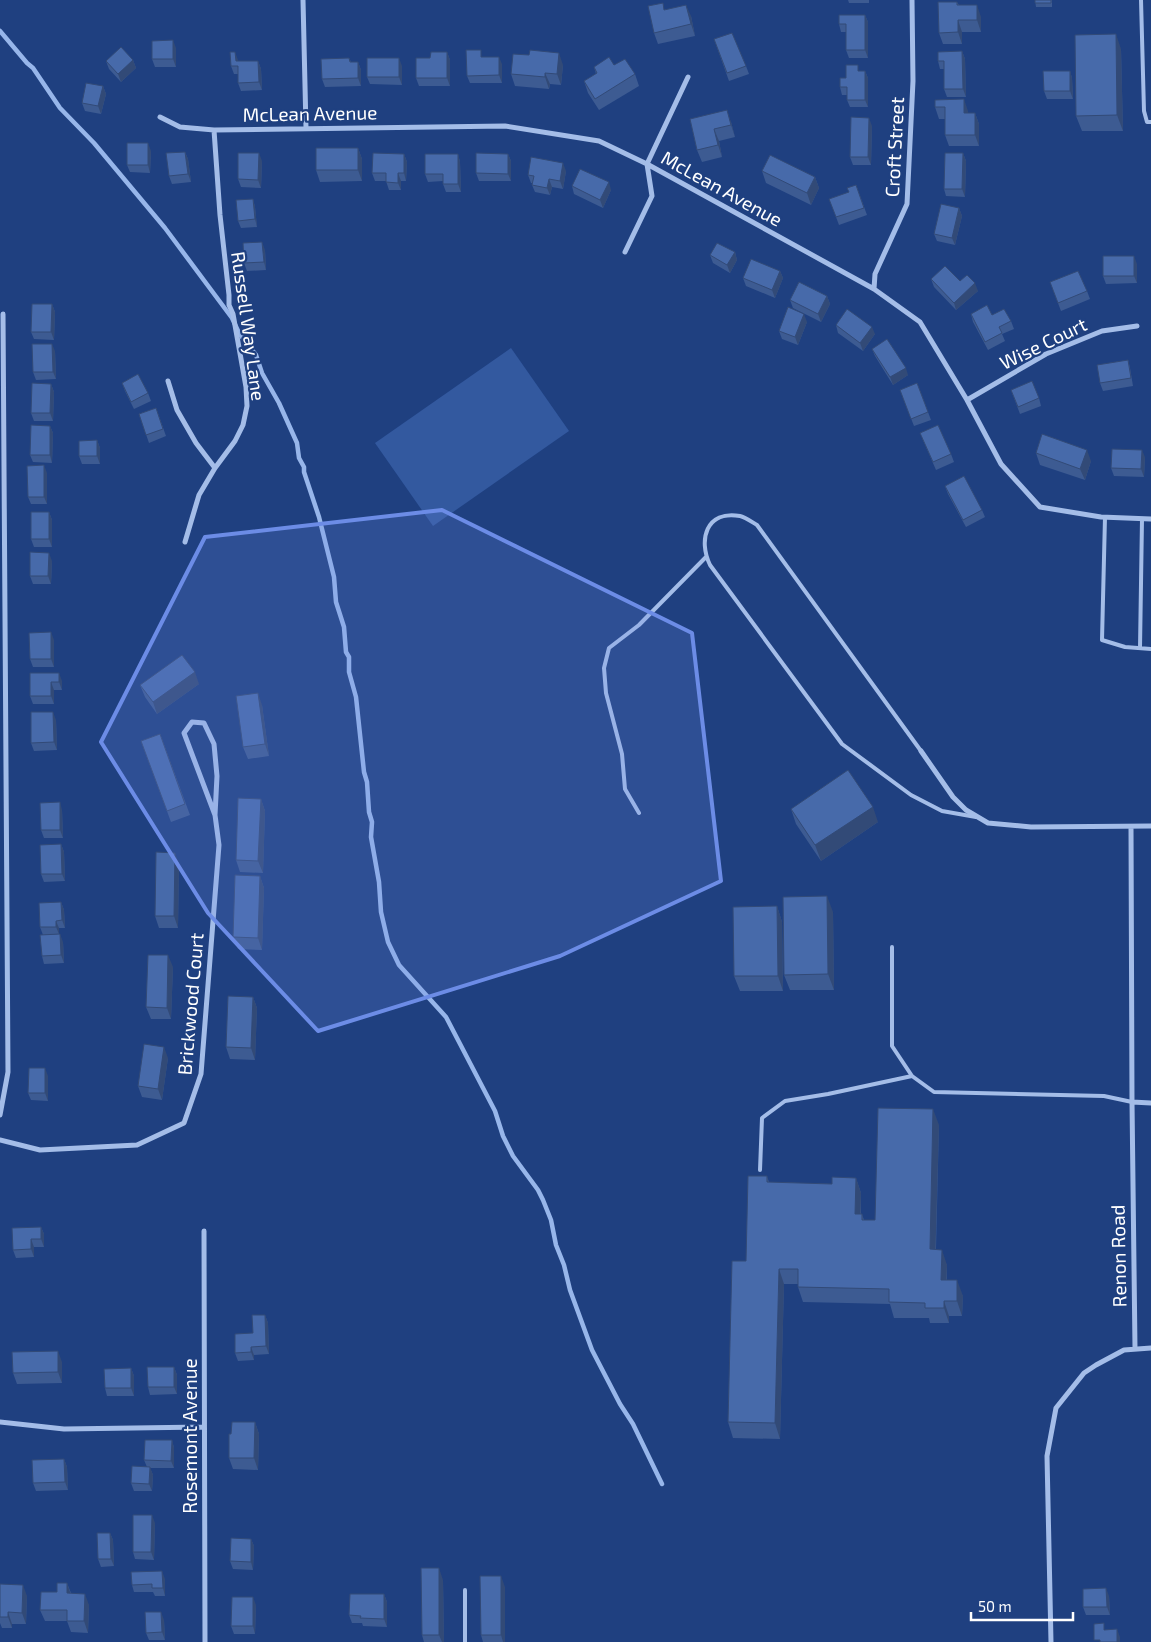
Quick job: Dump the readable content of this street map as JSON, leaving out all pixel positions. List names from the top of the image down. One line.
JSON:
{"streets":{"street":["McLean Avenue","Croft Street","Russell Way Lane","Wise Court","Brickwood Court","Renon Road","Rosemont Avenue"]},"crossings":[["McLean Avenue","Croft Street"],["McLean Avenue","Russell Way Lane"],["McLean Avenue","Wise Court"]],"scale_bar":"50 m"}
